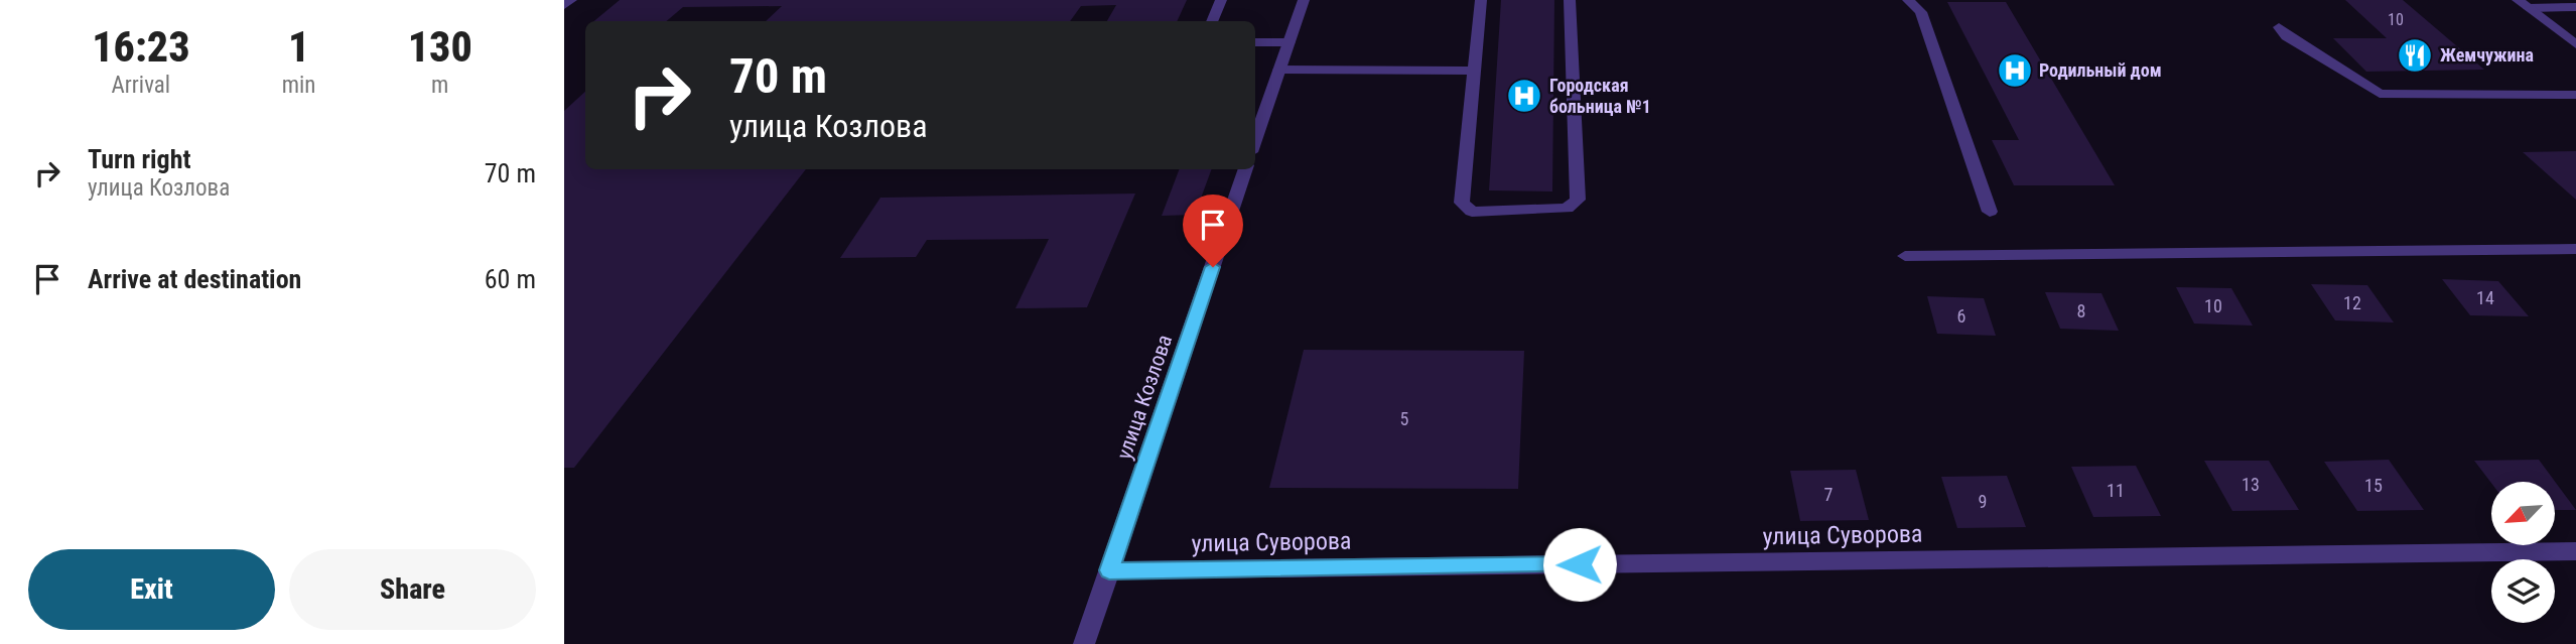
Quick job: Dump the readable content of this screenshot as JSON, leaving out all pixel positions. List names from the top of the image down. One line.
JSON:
{"streets":{"street":["улица Козлова","улица Суворова"]},"crossings":[["улица Козлова","улица Суворова"]],"places":{"restaurant":["Жемчужина"],"hospital":["Родильный дом","Городская больница №1"]},"house_numbers":["10","14","12","10","8","6","5","13","15","11","7","9"],"north":"bottom left","page":{"eta":["16:23","Arrival","1","min","130","m"],"turn":["70 m","улица Козлова"],"list":[{"name":"Turn right","note":"улица Козлова","value":"70 m"},{"name":"Arrive at destination","value":"60 m"}],"buttons":["Exit","Share"]}}
